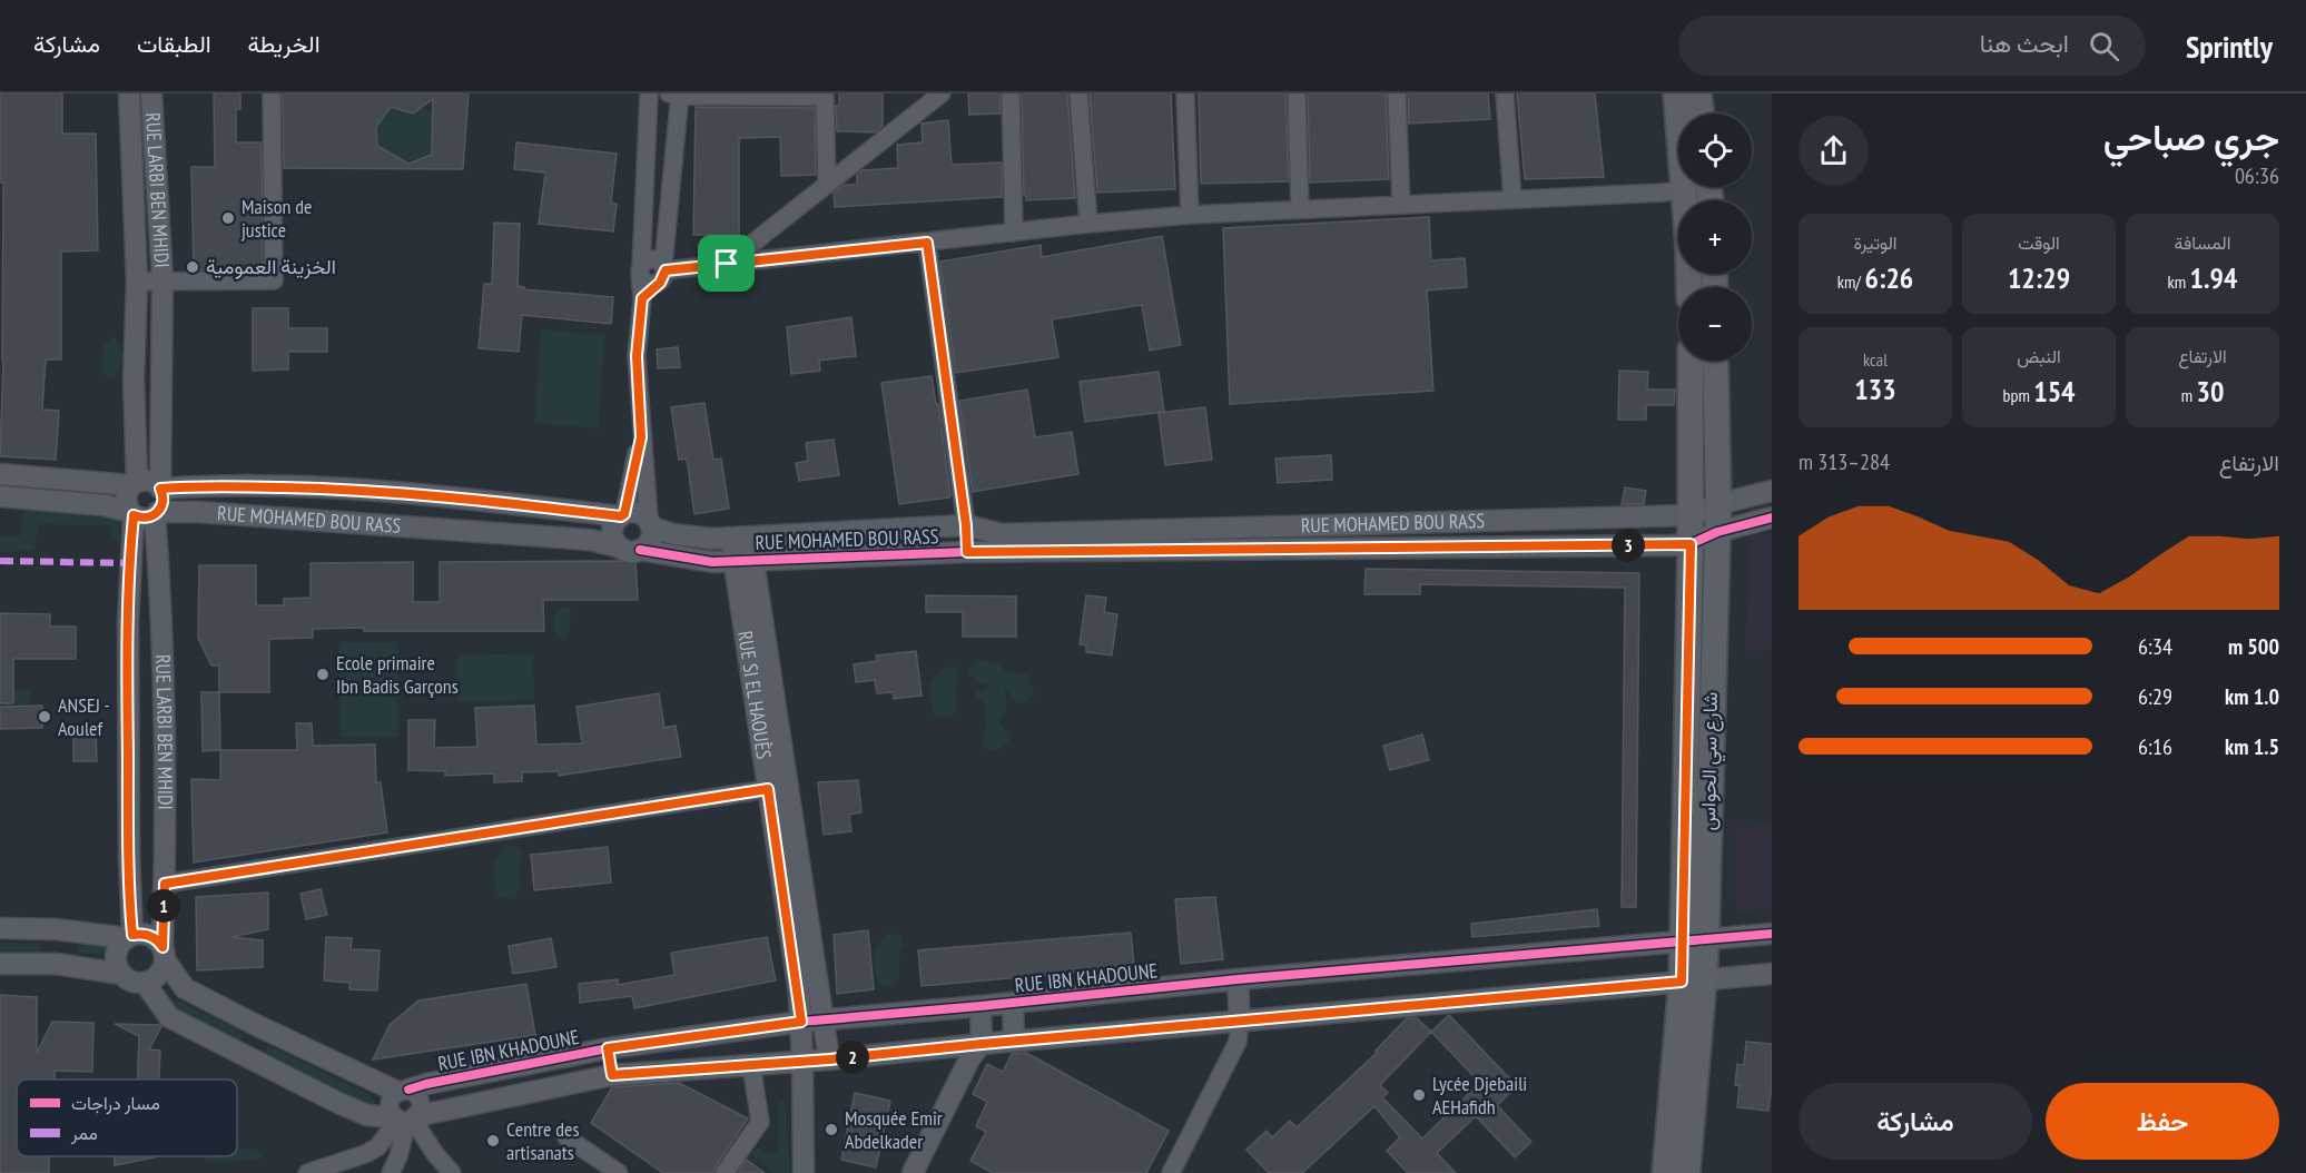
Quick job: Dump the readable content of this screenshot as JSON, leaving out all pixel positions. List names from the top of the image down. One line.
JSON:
{"streets":{"main road":["شارع سي الحواس"],"street":["RUE LARBI BEN MHIDI","RUE MOHAMED BOU RASS","RUE SI EL HAOUÈS","RUE IBN KHADOUNE"]},"crossings":[["RUE LARBI BEN MHIDI","RUE MOHAMED BOU RASS"],["RUE MOHAMED BOU RASS","RUE SI EL HAOUÈS"],["RUE MOHAMED BOU RASS","شارع سي الحواس"],["RUE SI EL HAOUÈS","RUE IBN KHADOUNE"],["شارع سي الحواس","RUE IBN KHADOUNE"]],"places":["Maison de justice","الخزينة العمومية","Ecole primaire Ibn Badis Garçons","ANSEJ - Aoulef","Lycée Djebaili AEHafidh","Mosquée Emir Abdelkader","Centre des artisanats"],"legend":["مسار دراجات","ممر"],"page":{"header":"Sprintly","search":"ابحث هنا","nav":["الخريطة","الطبقات","مشاركة"],"heading":["جري صباحي","06:36"],"map_buttons":["+","−"],"stats":[["المسافة","1.94 km"],["الوقت","12:29"],["الوتيرة","6:26 /km"],["الارتفاع","30 m"],["النبض","154 bpm"],["kcal","133"]],"chart":["الارتفاع","284–313 m"],"pins":["3","1","2"],"list":[{"name":"500 m","note":"6:34"},{"name":"1.0 km","note":"6:29"},{"name":"1.5 km","note":"6:16"}],"buttons":["حفظ","مشاركة"]}}
